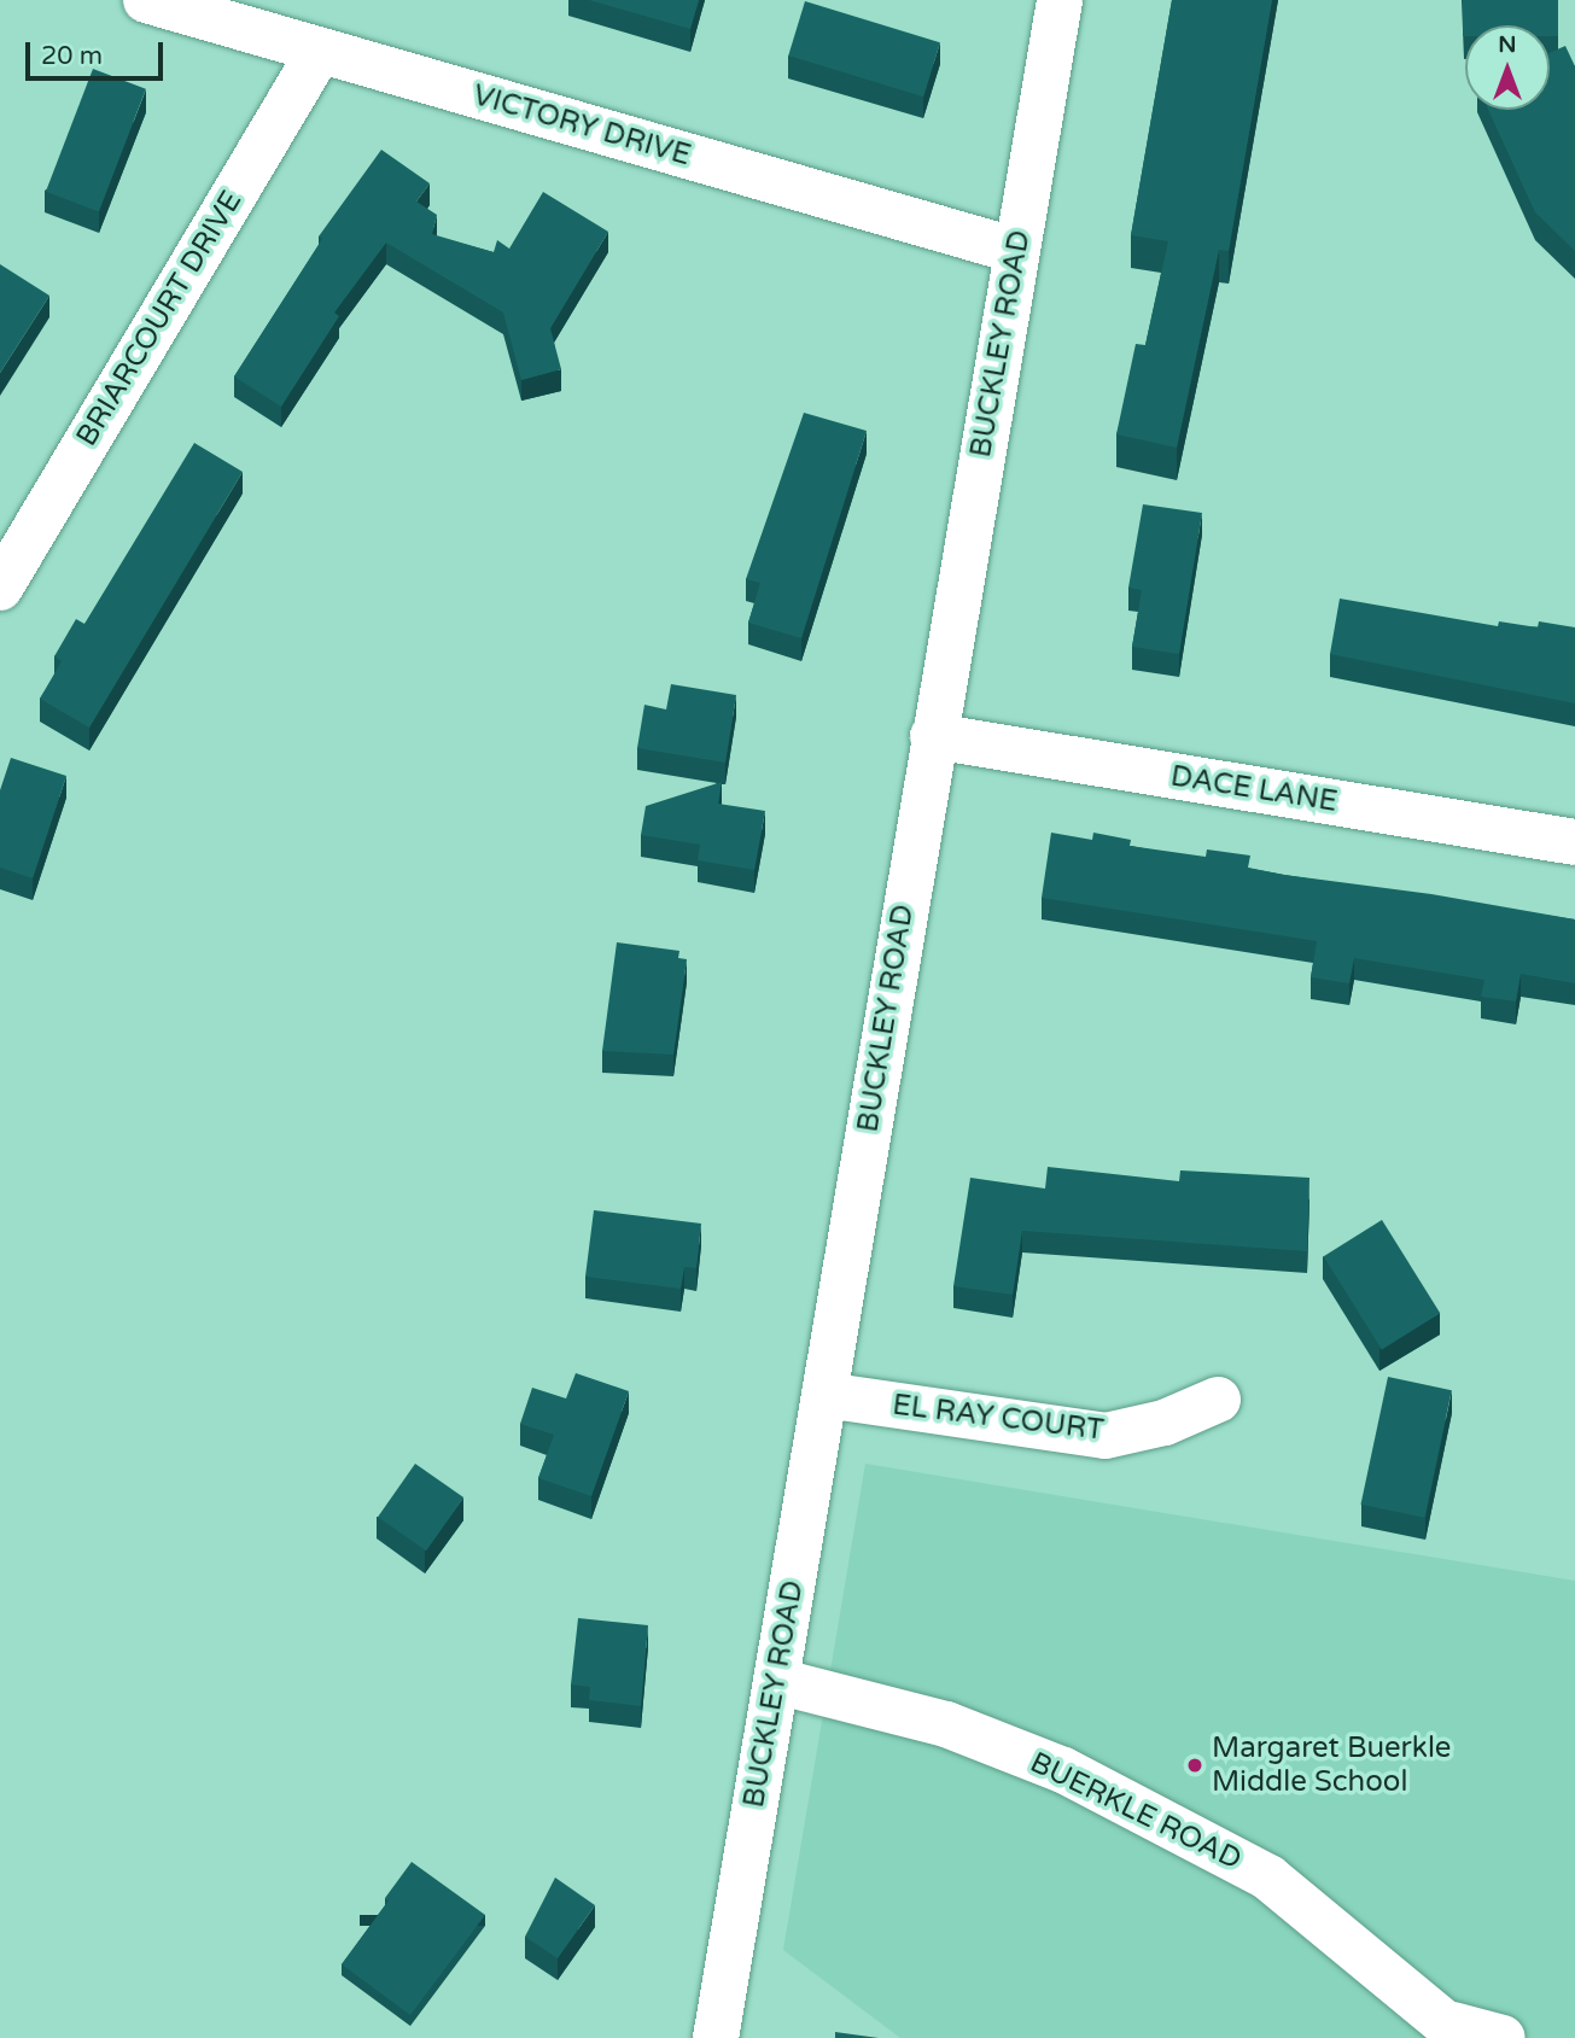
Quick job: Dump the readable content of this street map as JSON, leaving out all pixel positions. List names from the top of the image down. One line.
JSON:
{"streets":{"street":["VICTORY DRIVE","BRIARCOURT DRIVE","BUCKLEY ROAD","DACE LANE","EL RAY COURT","BUERKLE ROAD"]},"crossings":[["VICTORY DRIVE","BRIARCOURT DRIVE"],["VICTORY DRIVE","BUCKLEY ROAD"],["BUCKLEY ROAD","DACE LANE"],["BUCKLEY ROAD","EL RAY COURT"],["BUCKLEY ROAD","BUERKLE ROAD"]],"places":["Margaret Buerkle Middle School"],"scale_bar":"20 m","north":"top"}
